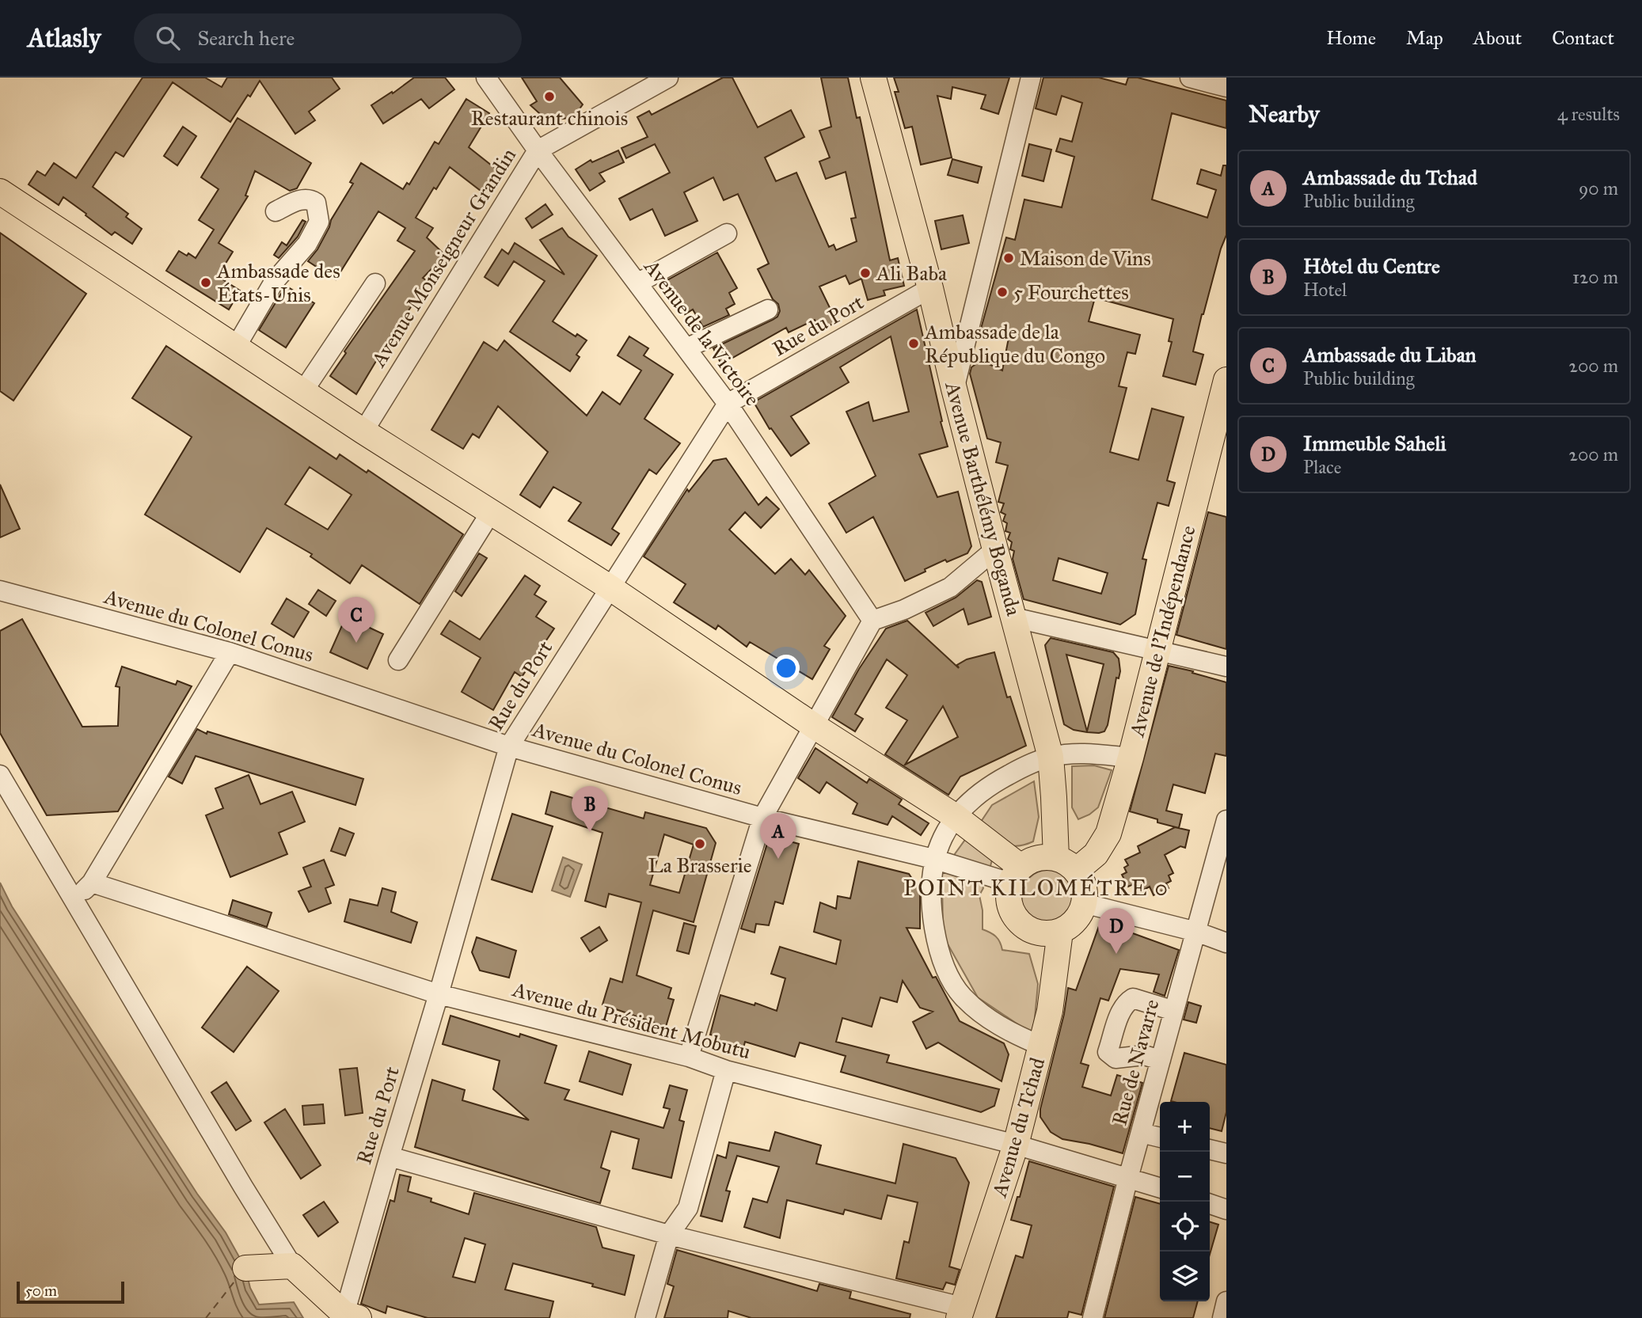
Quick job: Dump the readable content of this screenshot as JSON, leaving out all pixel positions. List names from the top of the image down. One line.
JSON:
{"streets":{"main road":["Avenue Barthélémy Boganda","Avenue de l'Indépendance","Avenue du Tchad"],"street":["Avenue Monseigneur Grandin","Rue du Port","Avenue de la Victoire","Avenue du Colonel Conus","Avenue du Président Mobutu","Rue de Navarre"]},"crossings":[["Avenue Monseigneur Grandin","Avenue de la Victoire"],["Rue du Port","Avenue de la Victoire"],["Rue du Port","Avenue Barthélémy Boganda"],["Rue du Port","Avenue du Colonel Conus"],["Rue du Port","Avenue du Président Mobutu"],["Avenue Barthélémy Boganda","Avenue du Colonel Conus"],["Avenue Barthélémy Boganda","Avenue de l'Indépendance"],["Avenue Barthélémy Boganda","Avenue du Tchad"],["Avenue du Colonel Conus","Avenue de l'Indépendance"],["Avenue du Colonel Conus","Avenue du Tchad"],["Avenue de l'Indépendance","Avenue du Tchad"],["Avenue du Président Mobutu","Rue de Navarre"],["Avenue du Président Mobutu","Avenue du Tchad"]],"districts":["POINT KILOMÉTRE 0"],"places":["Restaurant chinois","Maison de Vins","Ali Baba","Ambassade des États-Unis","5 Fourchettes","Ambassade de la République du Congo","La Brasserie"],"scale_bar":"50 m","page":{"header":"Atlasly","search":"Search here","nav":["Home","Map","About","Contact"],"heading":["Nearby","4 results"],"list":[{"mark":"A","name":"Ambassade du Tchad","note":"Public building","value":"90 m"},{"mark":"B","name":"Hôtel du Centre","note":"Hotel","value":"120 m"},{"mark":"C","name":"Ambassade du Liban","note":"Public building","value":"200 m"},{"mark":"D","name":"Immeuble Saheli","note":"Place","value":"200 m"}],"pins":["C","B","A","D"],"map_buttons":["+","−"],"scale":"50 m"}}
